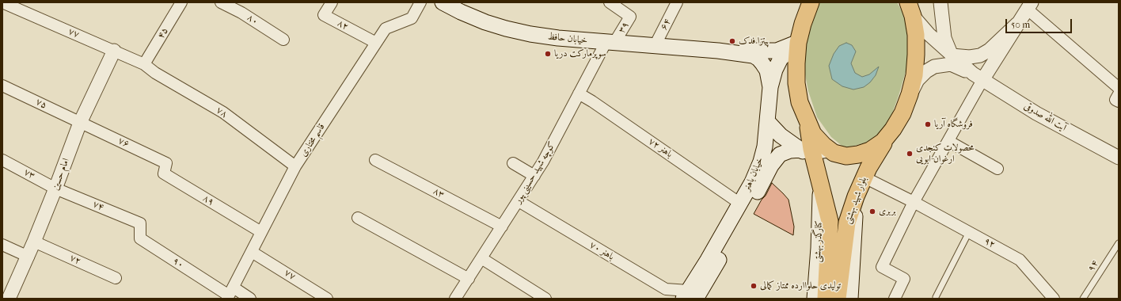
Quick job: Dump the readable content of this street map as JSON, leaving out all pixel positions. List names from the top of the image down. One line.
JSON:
{"streets":{"main road":["خیابان حافظ","خیابان باهنر","بلوار شهید بهشتی","کنارگذر بهشتی"],"street":["۸۰","۶۴","۸۲","۳۹","۷۷","۴۵","۷۵","۷۸","آیت الله صدوقی","قاسم مختاری","۷۶","باهنر ۷۲","کوچه شهید حسینی ‍پور","۷۳","امام حسین","۸۳","۸۹","۷۴","۹۲","باهنر ۷۰","۷۲","۹۰"],"lane":["۹۴"]},"crossings":[["۶۴","خیابان حافظ"],["۸۲","قاسم مختاری"],["۳۹","خیابان حافظ"],["۳۹","کوچه شهید حسینی ‍پور"],["۷۷","۴۵"],["۷۷","۷۸"],["۷۷","قاسم مختاری"],["۷۷","امام حسین"],["۴۵","۷۸"],["خیابان حافظ","کوچه شهید حسینی ‍پور"],["خیابان حافظ","خیابان باهنر"],["۷۵","۷۶"],["۷۵","امام حسین"],["۷۸","قاسم مختاری"],["قاسم مختاری","۸۹"],["قاسم مختاری","۹۰"],["۷۶","امام حسین"],["۷۶","۸۹"],["باهنر ۷۲","کوچه شهید حسینی ‍پور"],["باهنر ۷۲","خیابان باهنر"],["کوچه شهید حسینی ‍پور","۸۳"],["کوچه شهید حسینی ‍پور","باهنر ۷۰"],["۷۳","امام حسین"],["۷۳","۷۴"],["امام حسین","۷۴"],["امام حسین","۷۲"],["خیابان باهنر","بلوار شهید بهشتی"],["خیابان باهنر","باهنر ۷۰"],["بلوار شهید بهشتی","کنارگذر بهشتی"],["بلوار شهید بهشتی","۹۲"],["۷۴","۹۰"]],"places":["پیتزا فدک","سوپرمارکت دریا","فروشگاه آریا","محصولات کنجدی ارغوان-ابویی","بربری","تولیدی حلواارده ممتاز کمالی"],"scale_bar":"50 m"}
